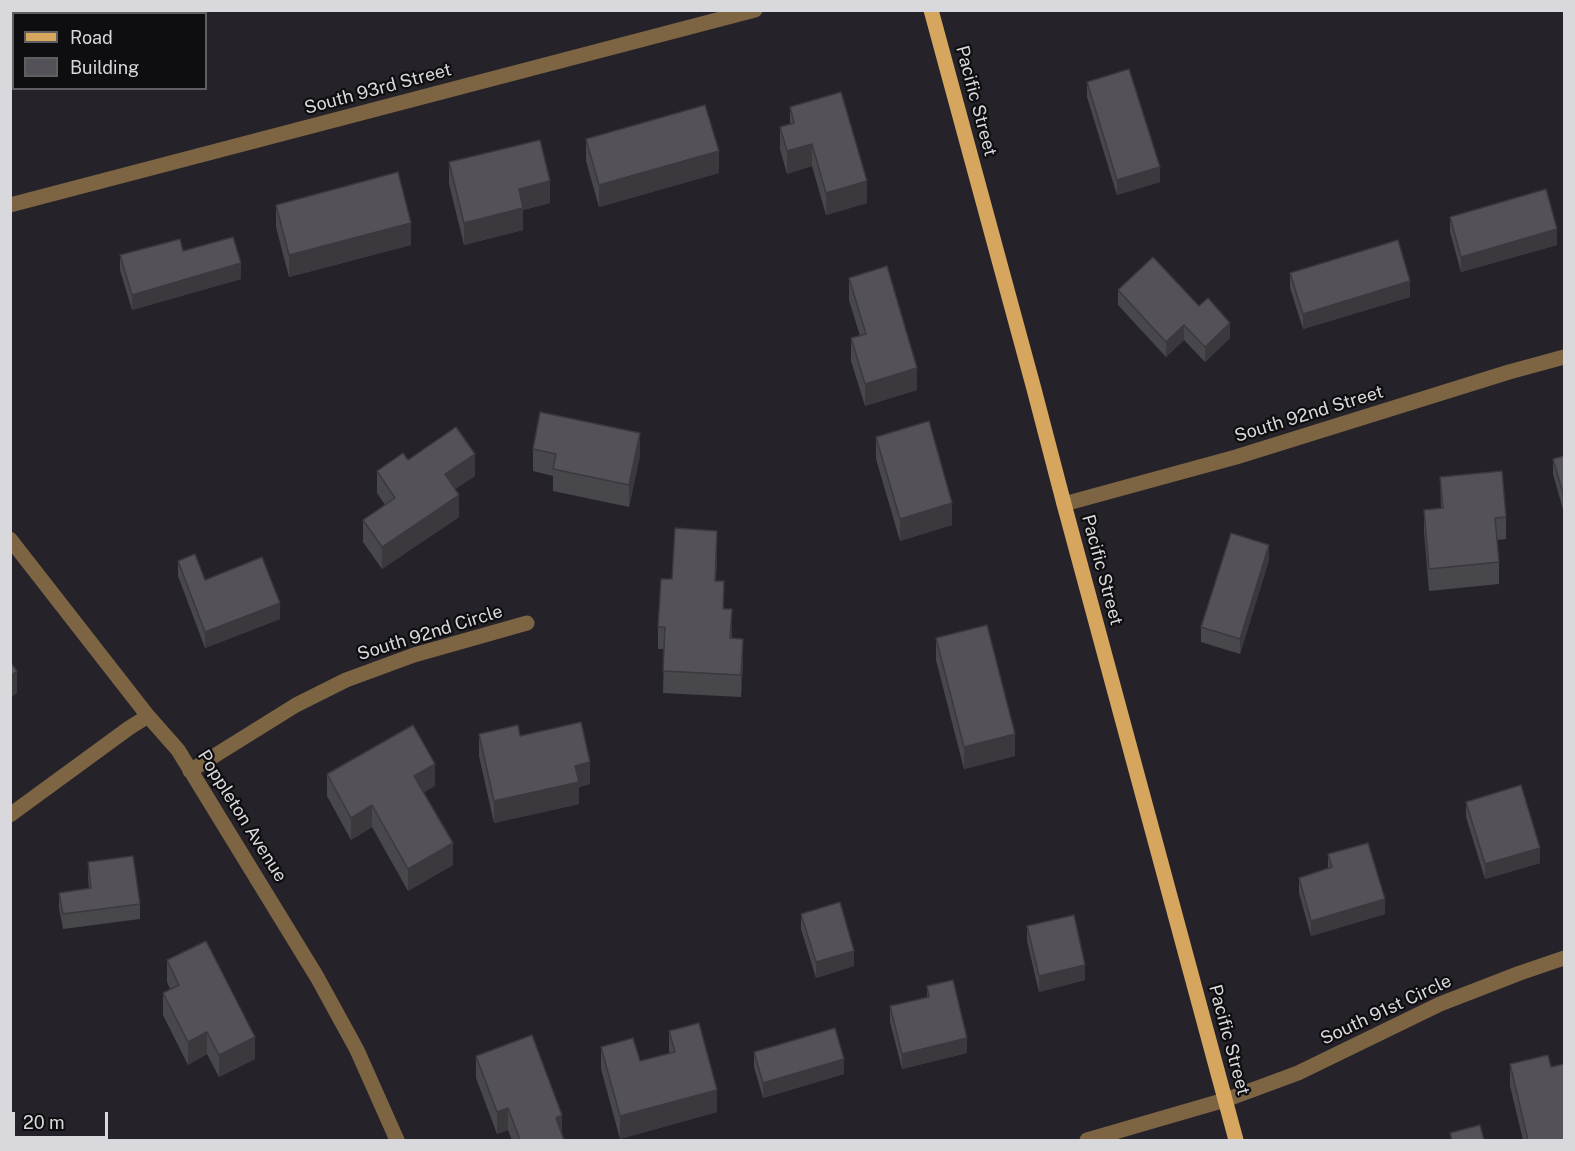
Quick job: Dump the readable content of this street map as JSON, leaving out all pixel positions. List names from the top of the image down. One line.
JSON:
{"streets":{"main road":["Pacific Street"],"street":["South 93rd Street","South 92nd Street","South 92nd Circle","Poppleton Avenue","South 91st Circle"]},"crossings":[["Pacific Street","South 92nd Street"],["Pacific Street","South 91st Circle"],["South 92nd Circle","Poppleton Avenue"]],"legend":["Road","Building"],"scale_bar":"20 m"}
